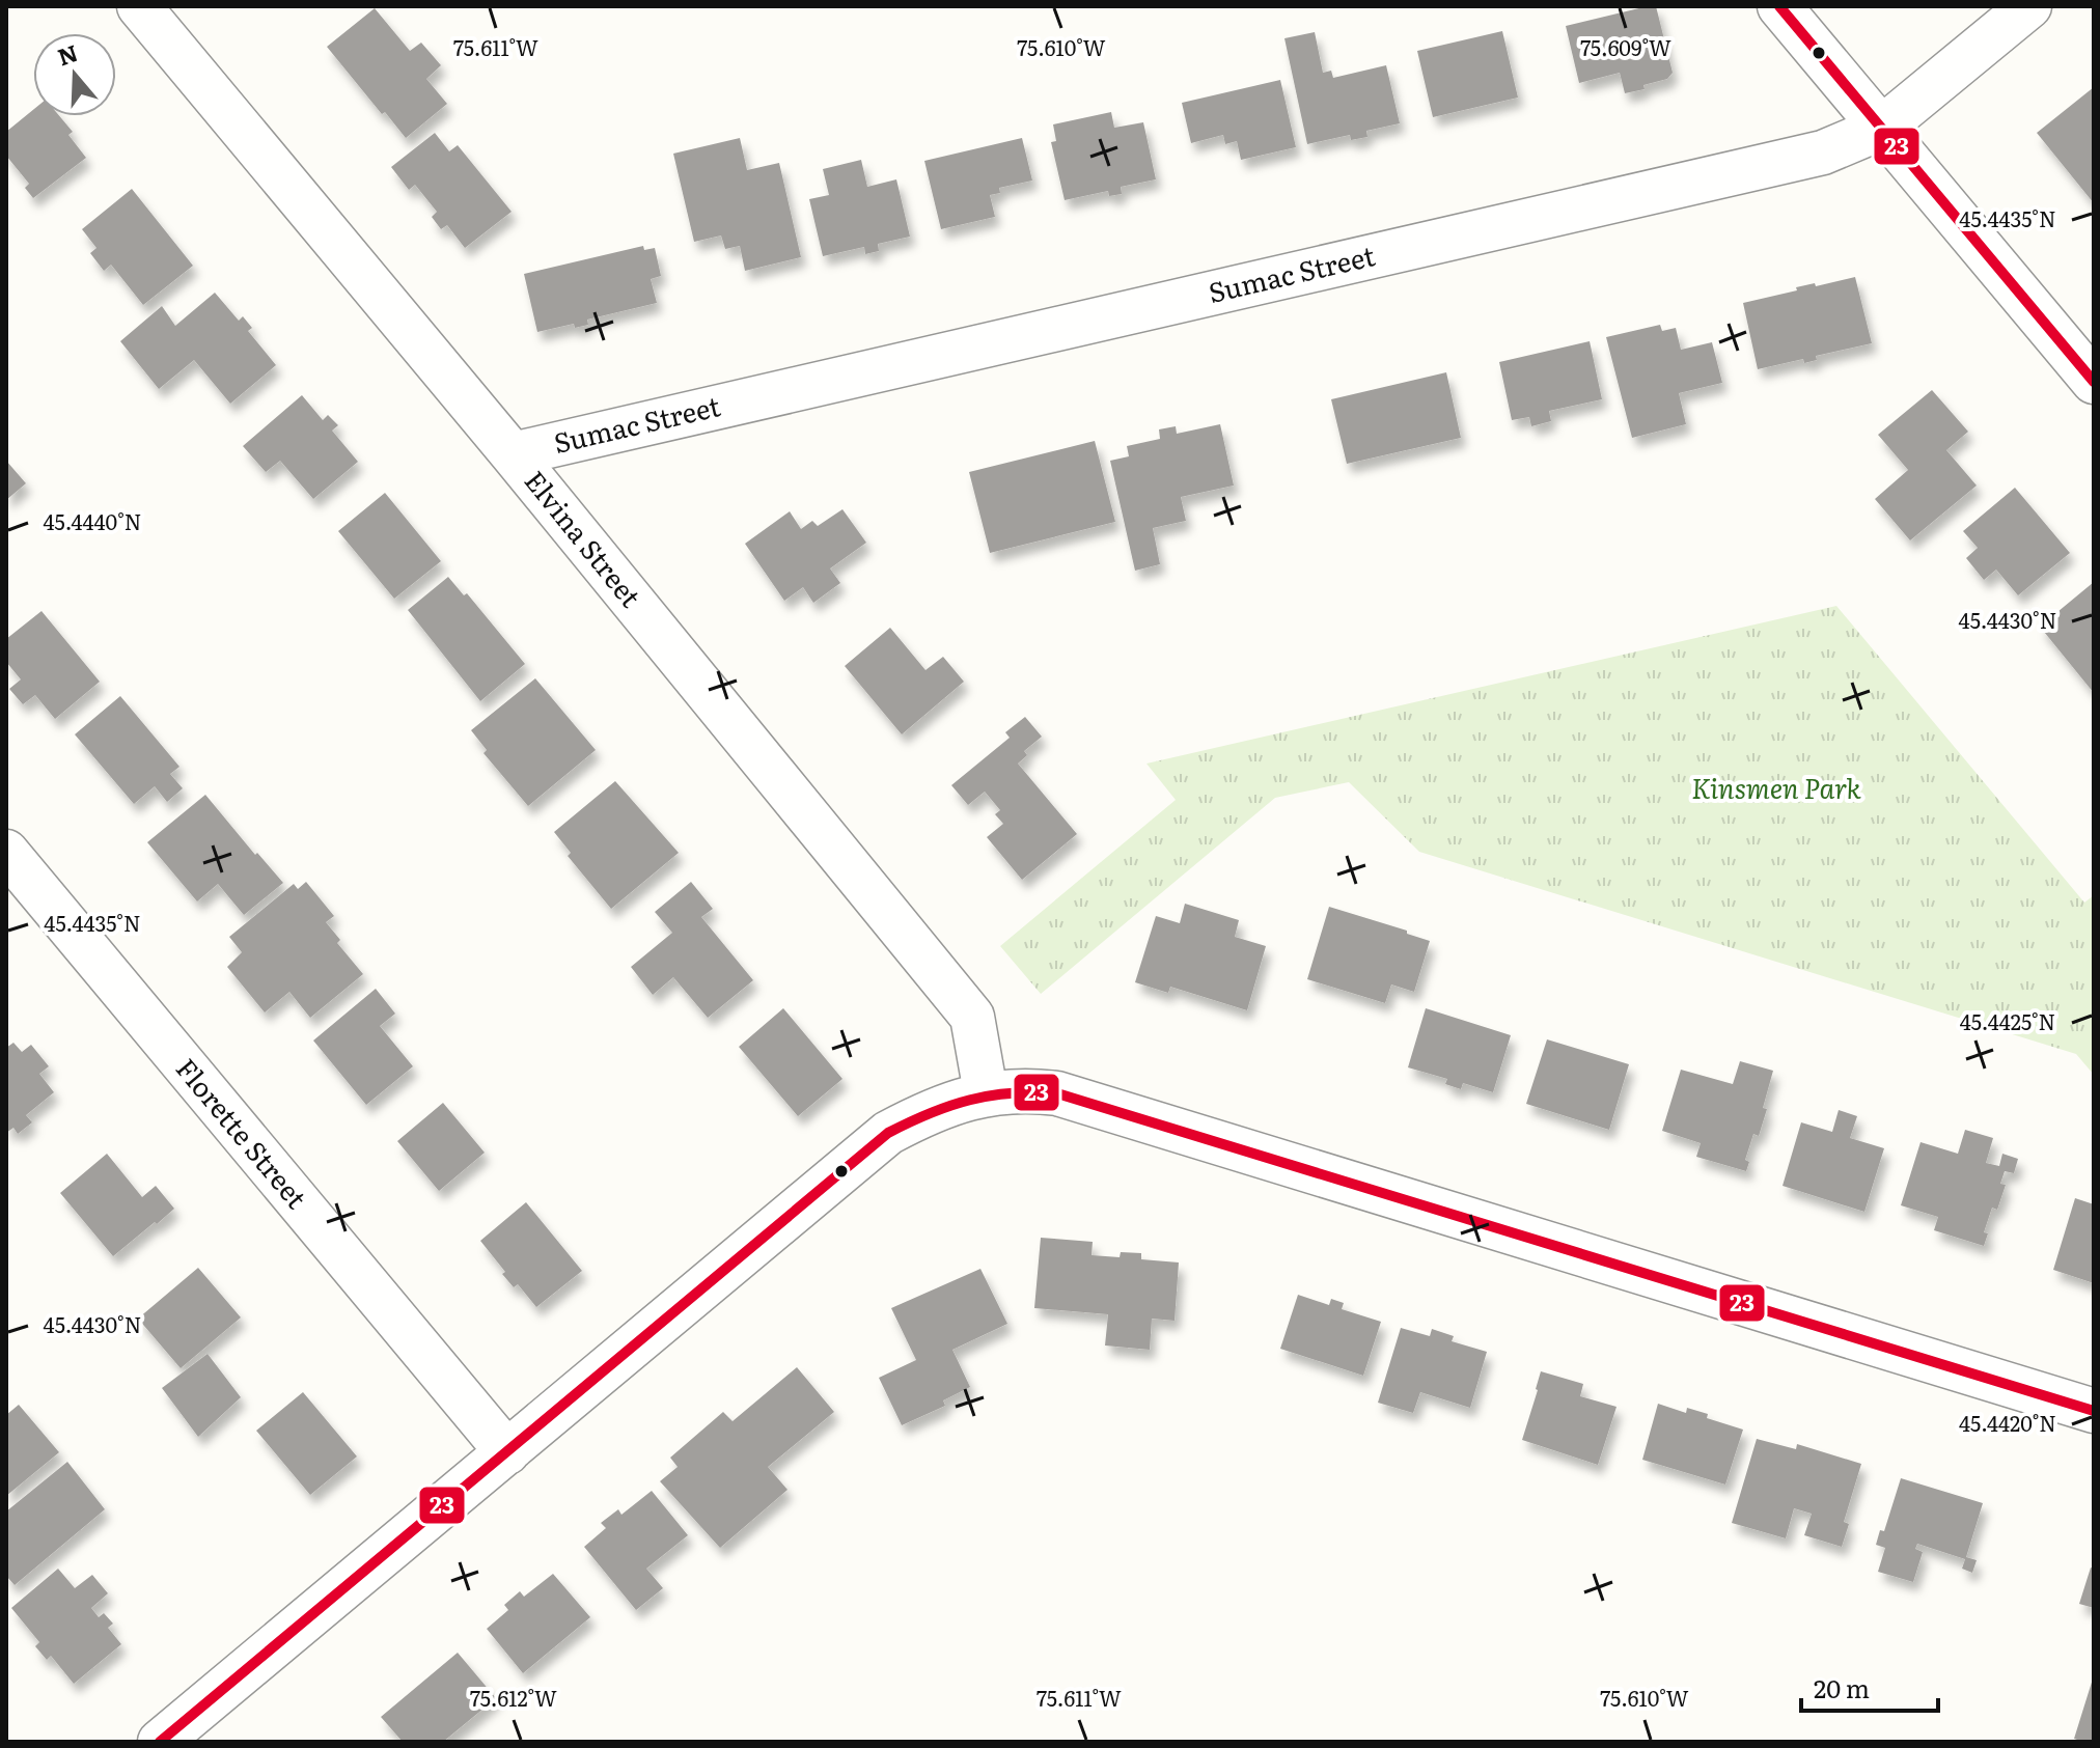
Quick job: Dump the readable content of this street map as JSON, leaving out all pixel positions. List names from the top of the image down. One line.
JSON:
{"streets":{"street":["Sumac Street","Elvina Street","Florette Street"]},"crossings":[["Sumac Street","Elvina Street"]],"parks":["Kinsmen Park"],"lines":["transit line 23"],"scale_bar":"20 m","north":"top","coordinates":["75.609°W","75.611°W","75.610°W","45.4435°N","45.4440°N","45.4430°N","45.4425°N","45.4420°N","75.612°W"]}
